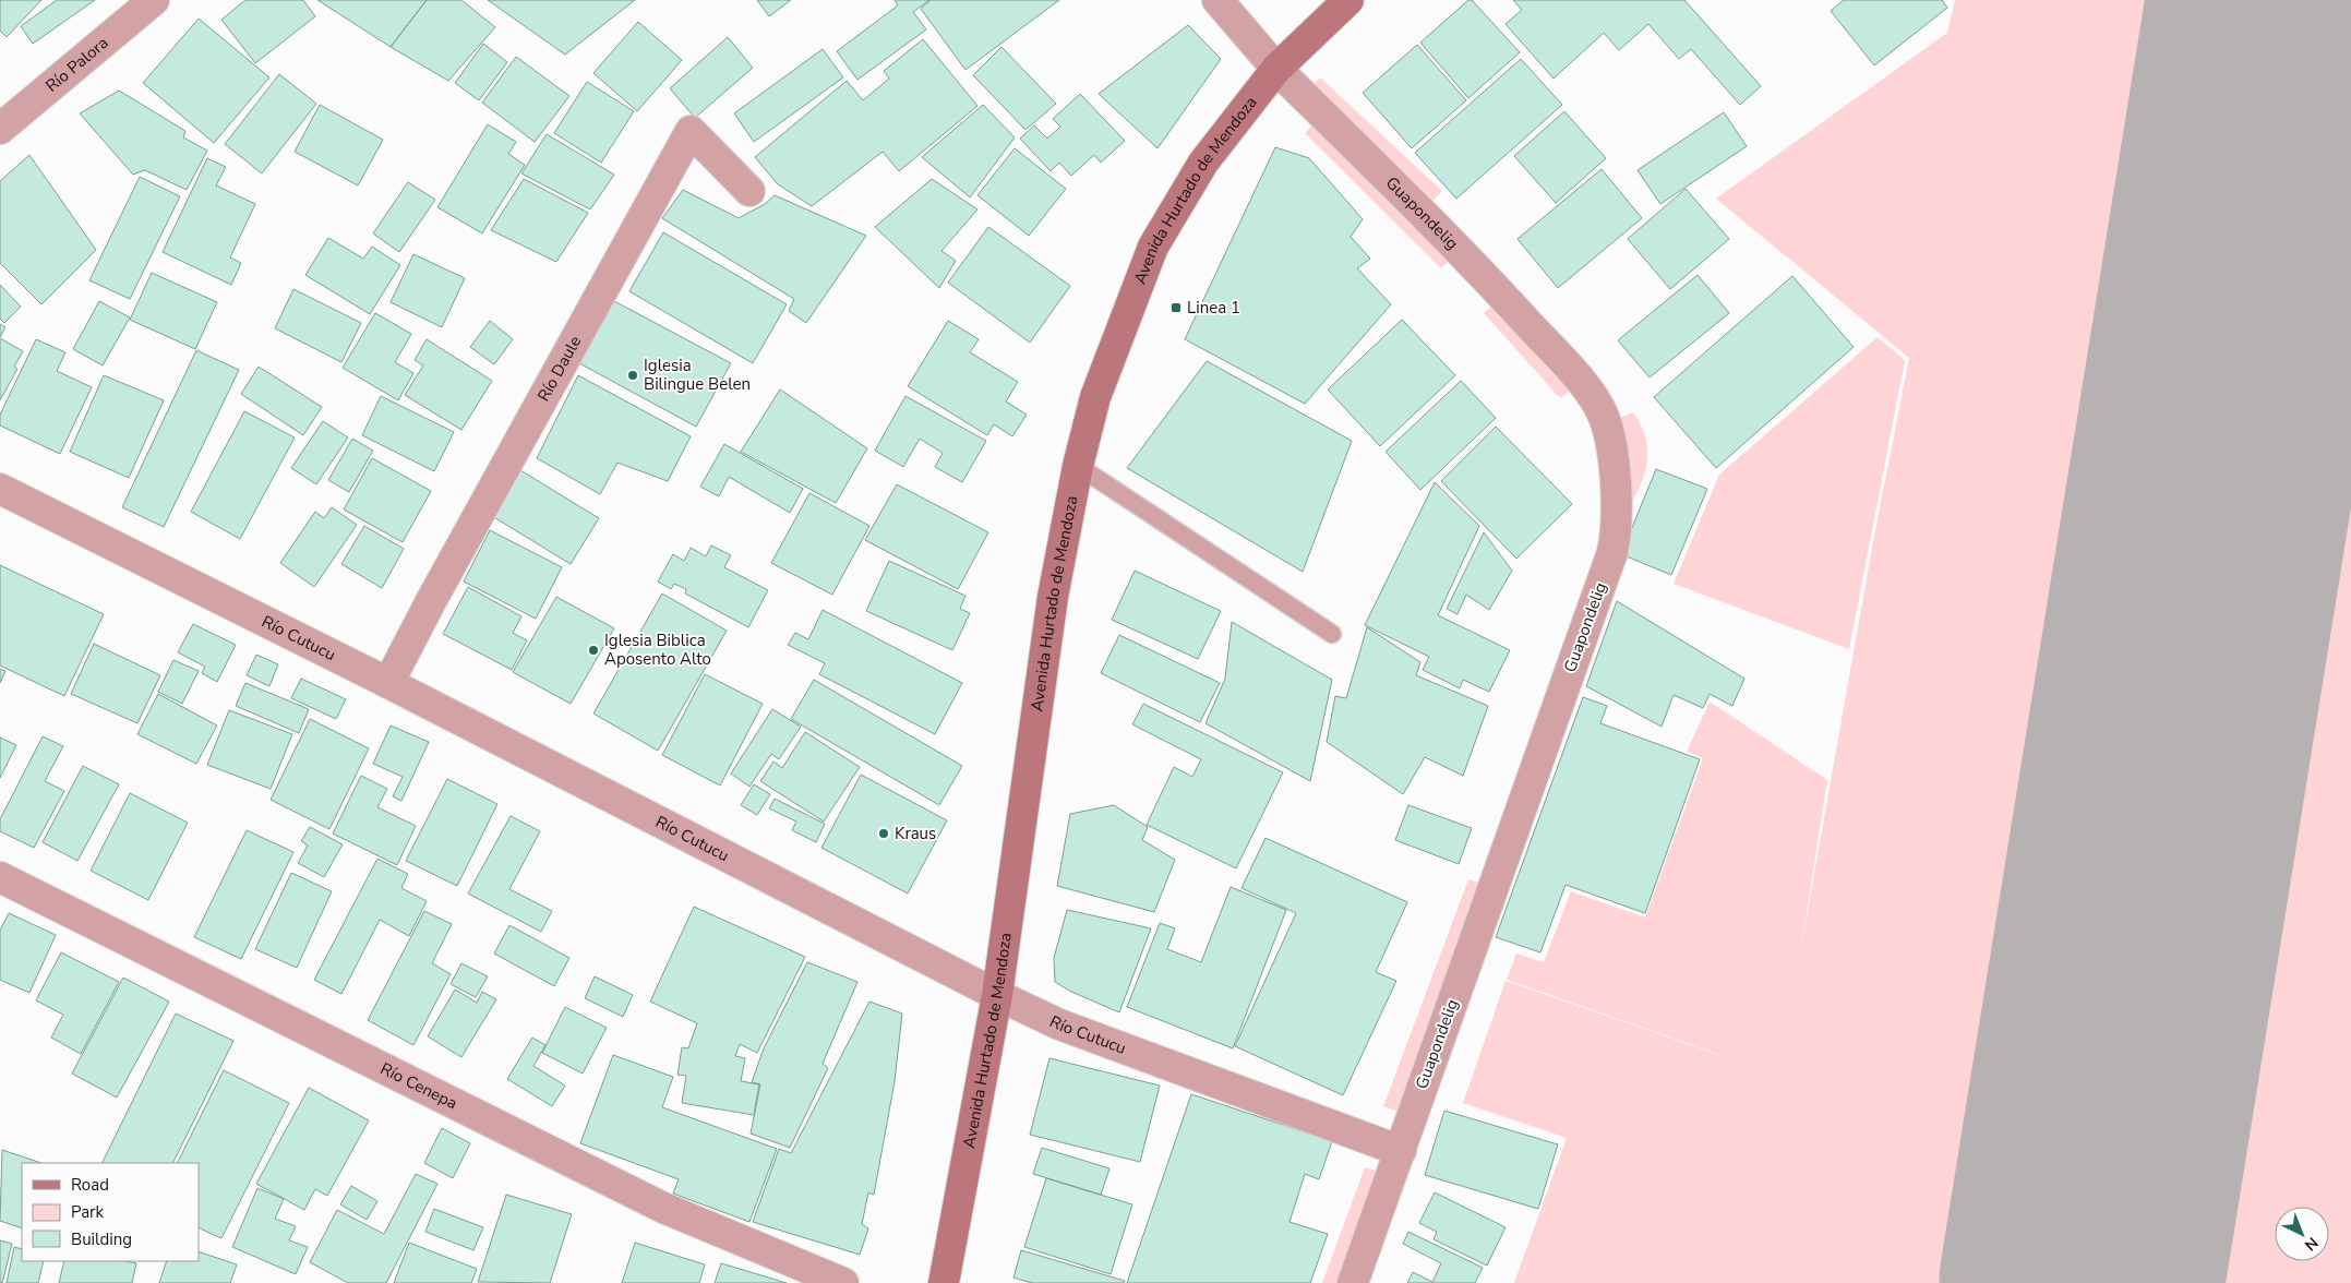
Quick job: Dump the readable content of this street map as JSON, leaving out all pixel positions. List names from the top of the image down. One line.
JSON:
{"streets":{"main road":["Avenida Hurtado de Mendoza"],"street":["Río Palora","Guapondelig","Río Daule","Río Cutucu","Río Cenepa"]},"crossings":[["Avenida Hurtado de Mendoza","Guapondelig"],["Avenida Hurtado de Mendoza","Río Cutucu"],["Guapondelig","Río Cutucu"],["Río Daule","Río Cutucu"]],"places":{"transit":["Linea 1"],"other":["Iglesia Bilingue Belen","Iglesia Biblica Aposento Alto","Kraus"]},"legend":["Road","Park","Building"],"north":"bottom right"}
